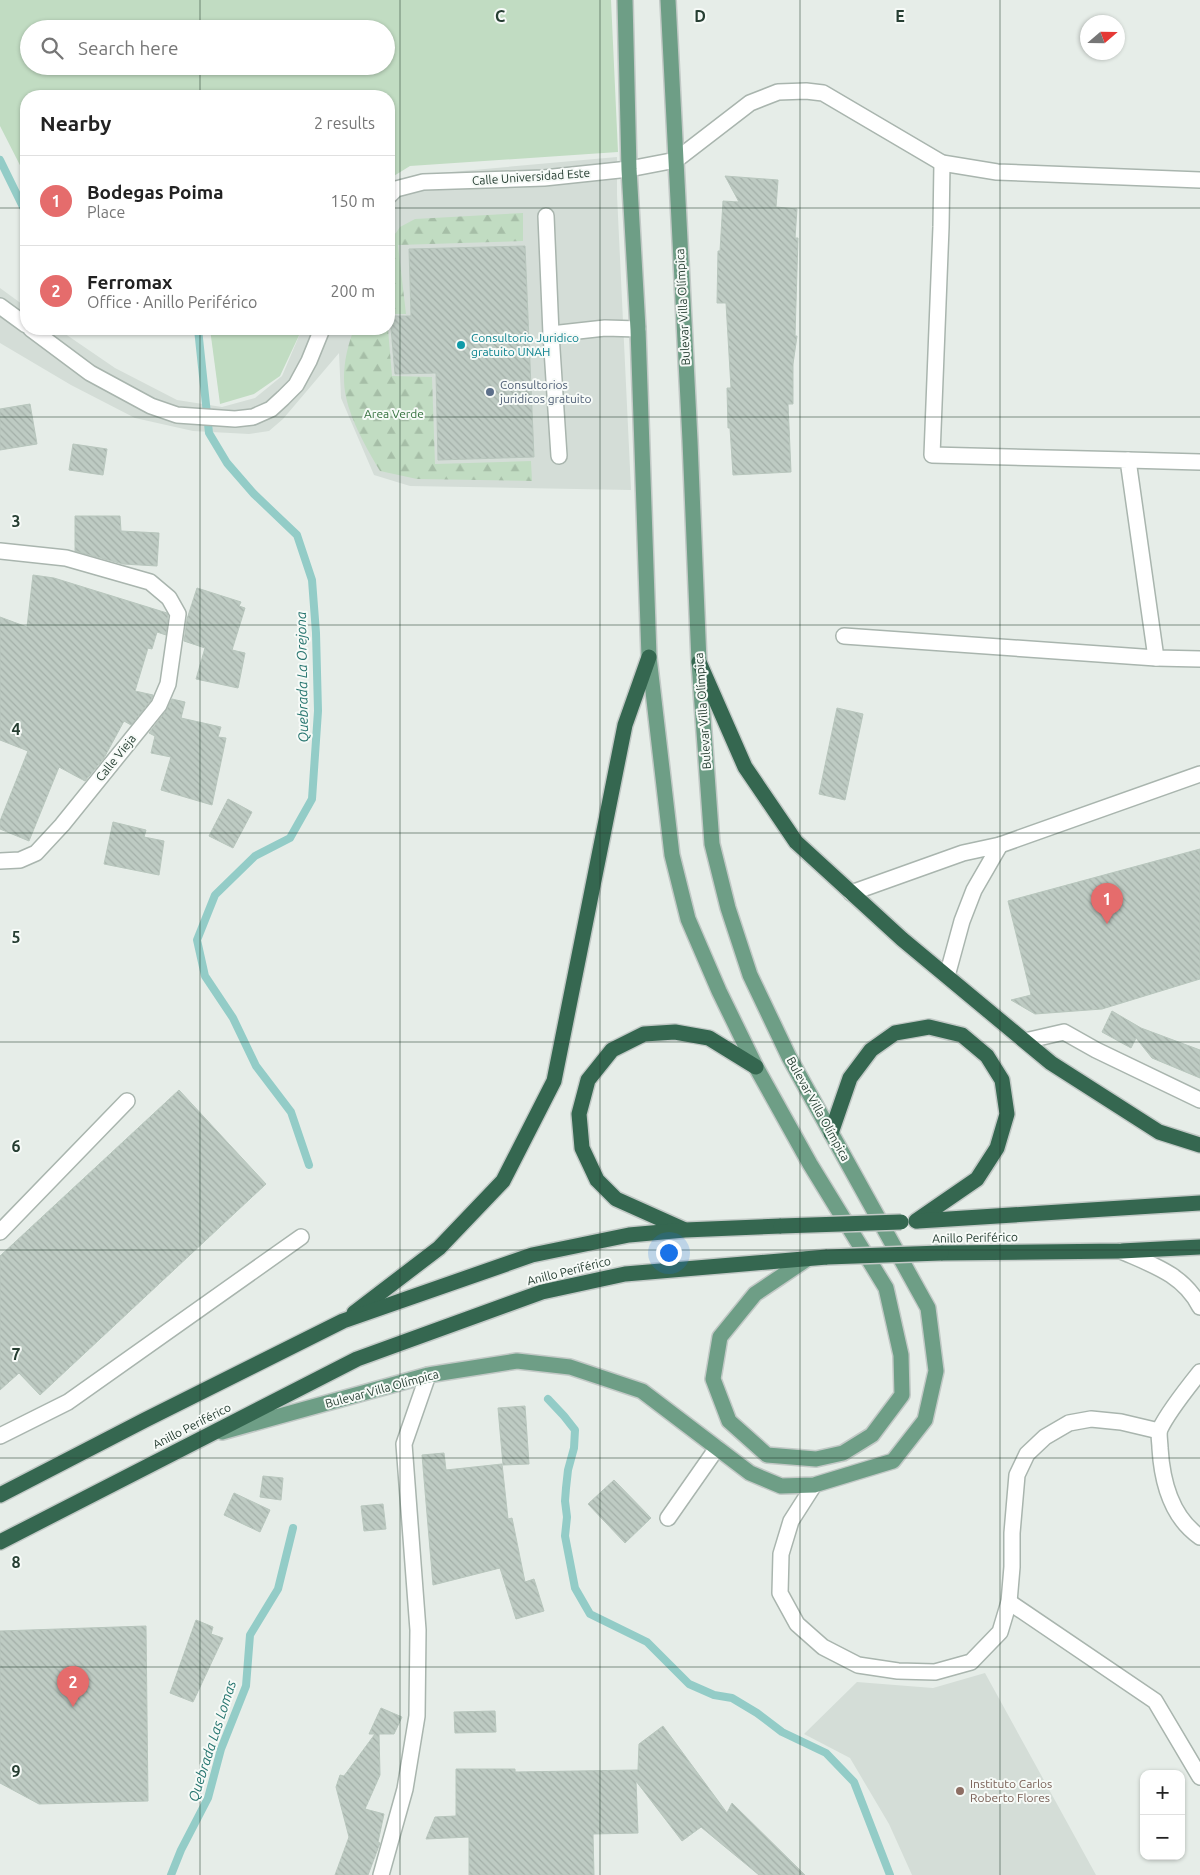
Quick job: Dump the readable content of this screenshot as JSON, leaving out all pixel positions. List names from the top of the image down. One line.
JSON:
{"streets":{"highway":["Anillo Periférico"],"main road":["Bulevar Villa Olímpica"],"street":["Calle Universidad Este","Calle Vieja"]},"crossings":[["Calle Universidad Este","Bulevar Villa Olímpica"],["Bulevar Villa Olímpica","Anillo Periférico"]],"water":["Quebrada La Orejona","Quebrada Las Lomas"],"parks":["Area Verde"],"places":["Consultorio Juridico gratuito UNAH","Consultorios juridicos gratuito","Instituto Carlos Roberto Flores"],"north":"right","page":{"search":"Search here","heading":["Nearby","2 results"],"list":[{"mark":"1","name":"Bodegas Poima","note":"Place","value":"150 m"},{"mark":"2","name":"Ferromax","note":"Office · Anillo Periférico","value":"200 m"}],"pins":["1","2"],"map_buttons":["+","−"]},"grid":{"columns":["C","D","E"],"rows":["3","4","5","6","7","8","9"]}}
